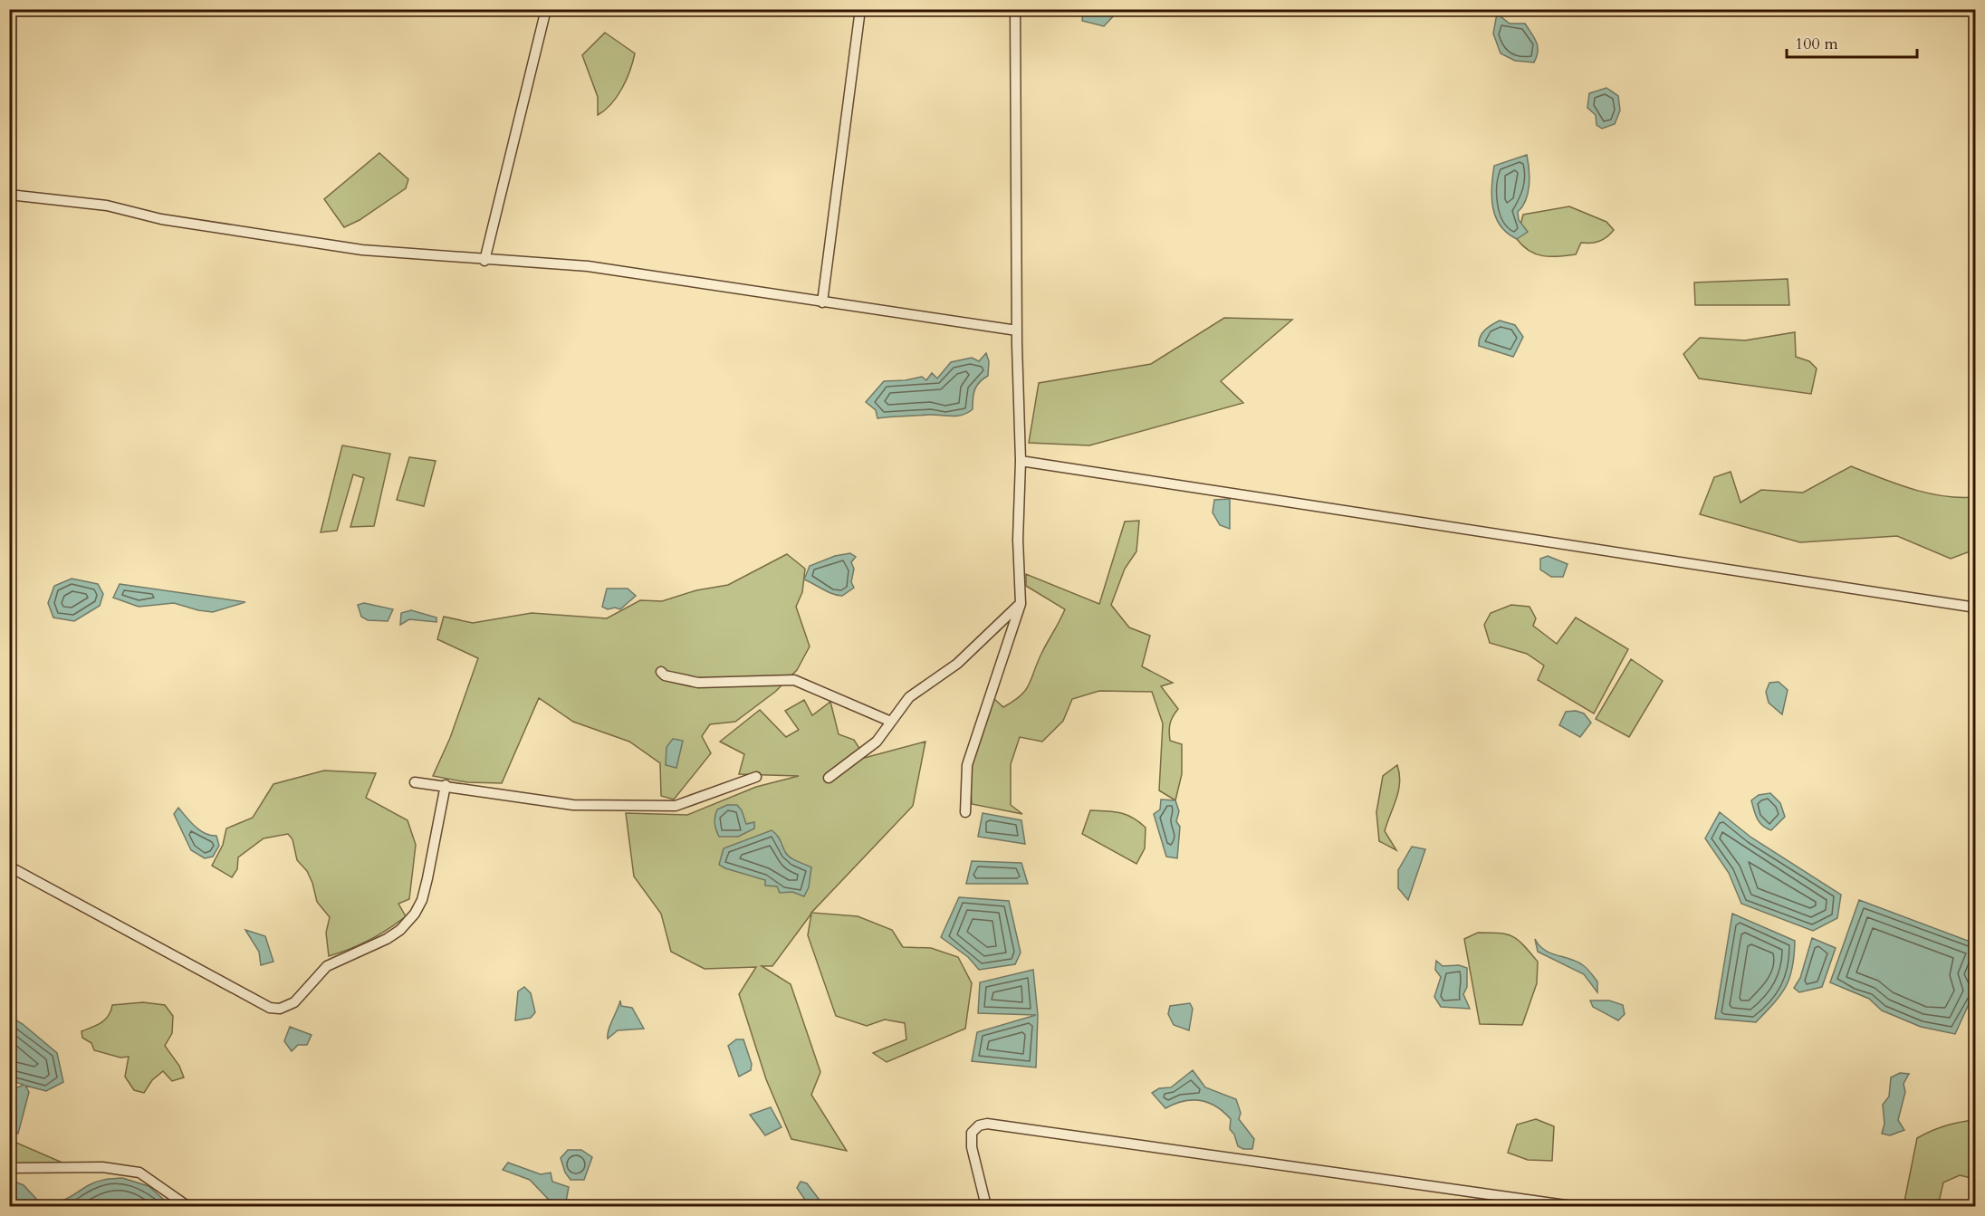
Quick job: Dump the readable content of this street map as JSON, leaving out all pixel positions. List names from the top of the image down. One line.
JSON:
{"scale_bar":"100 m"}
